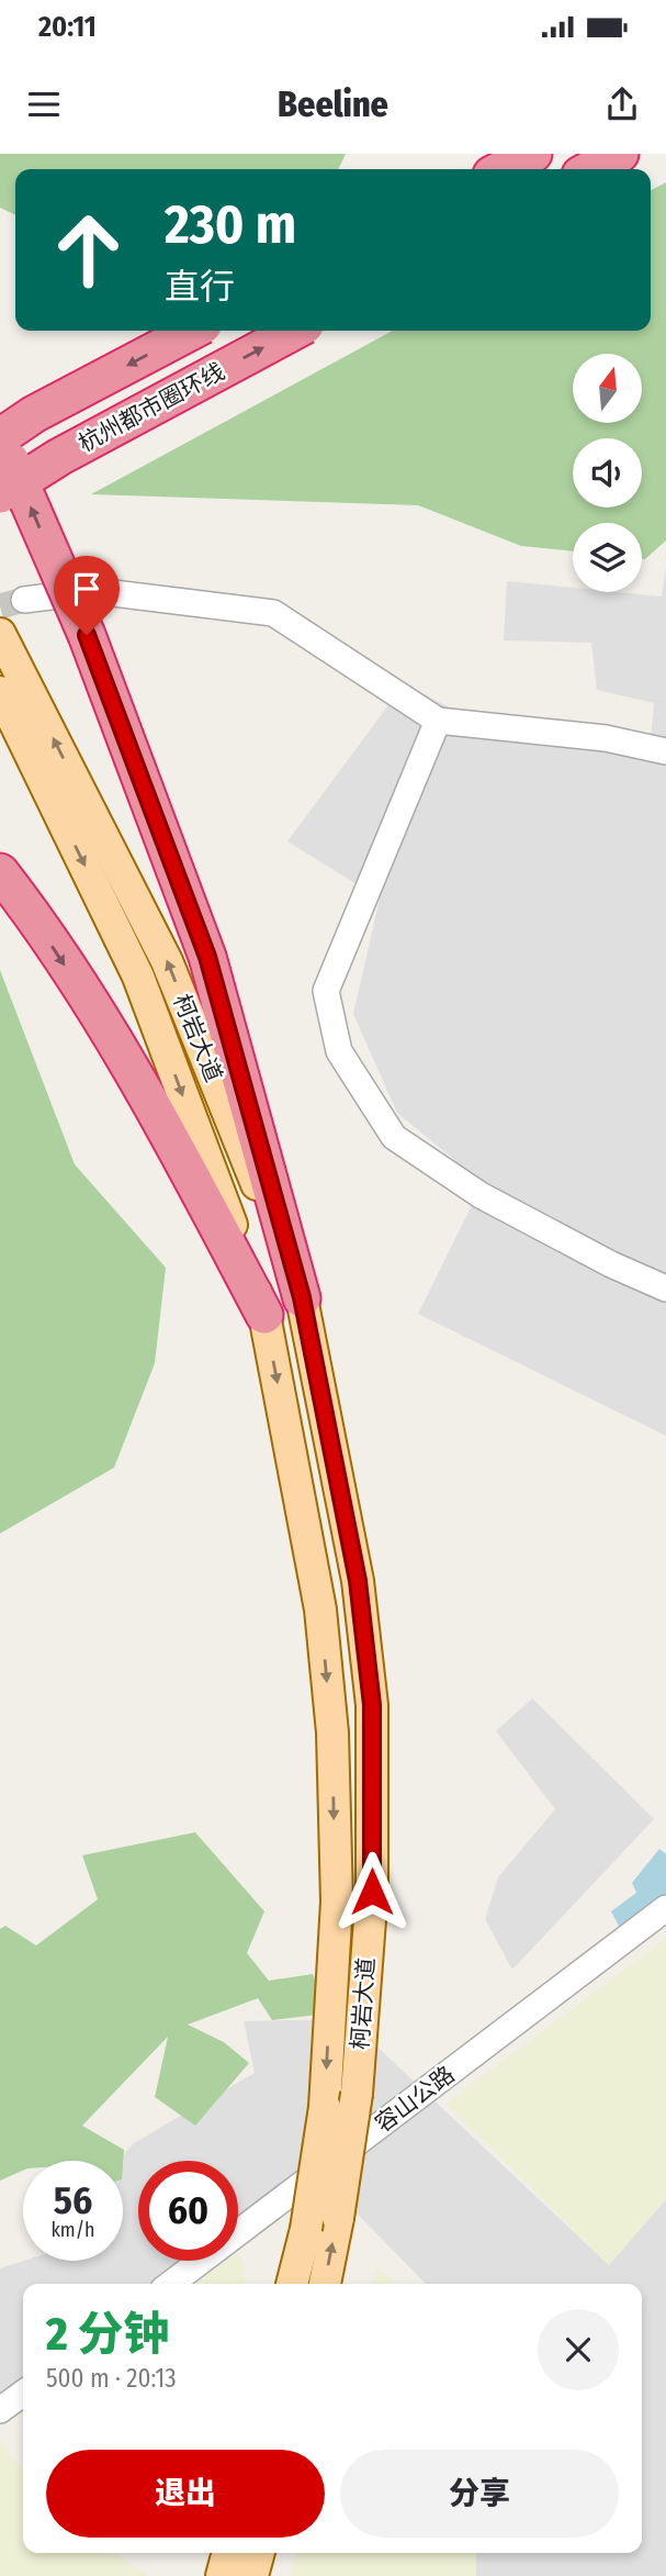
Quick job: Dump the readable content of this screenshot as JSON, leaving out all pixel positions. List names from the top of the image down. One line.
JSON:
{"streets":{"highway":["杭州都市圈环线"],"main road":["柯岩大道"],"street":["容山公路"]},"north":"top","page":{"status":"20:11","header":"Beeline","turn":["230 m","直行"],"speed":"56 km/h","limit":"60","heading":["2 分钟","500 m · 20:13"],"buttons":["退出","分享"]}}
